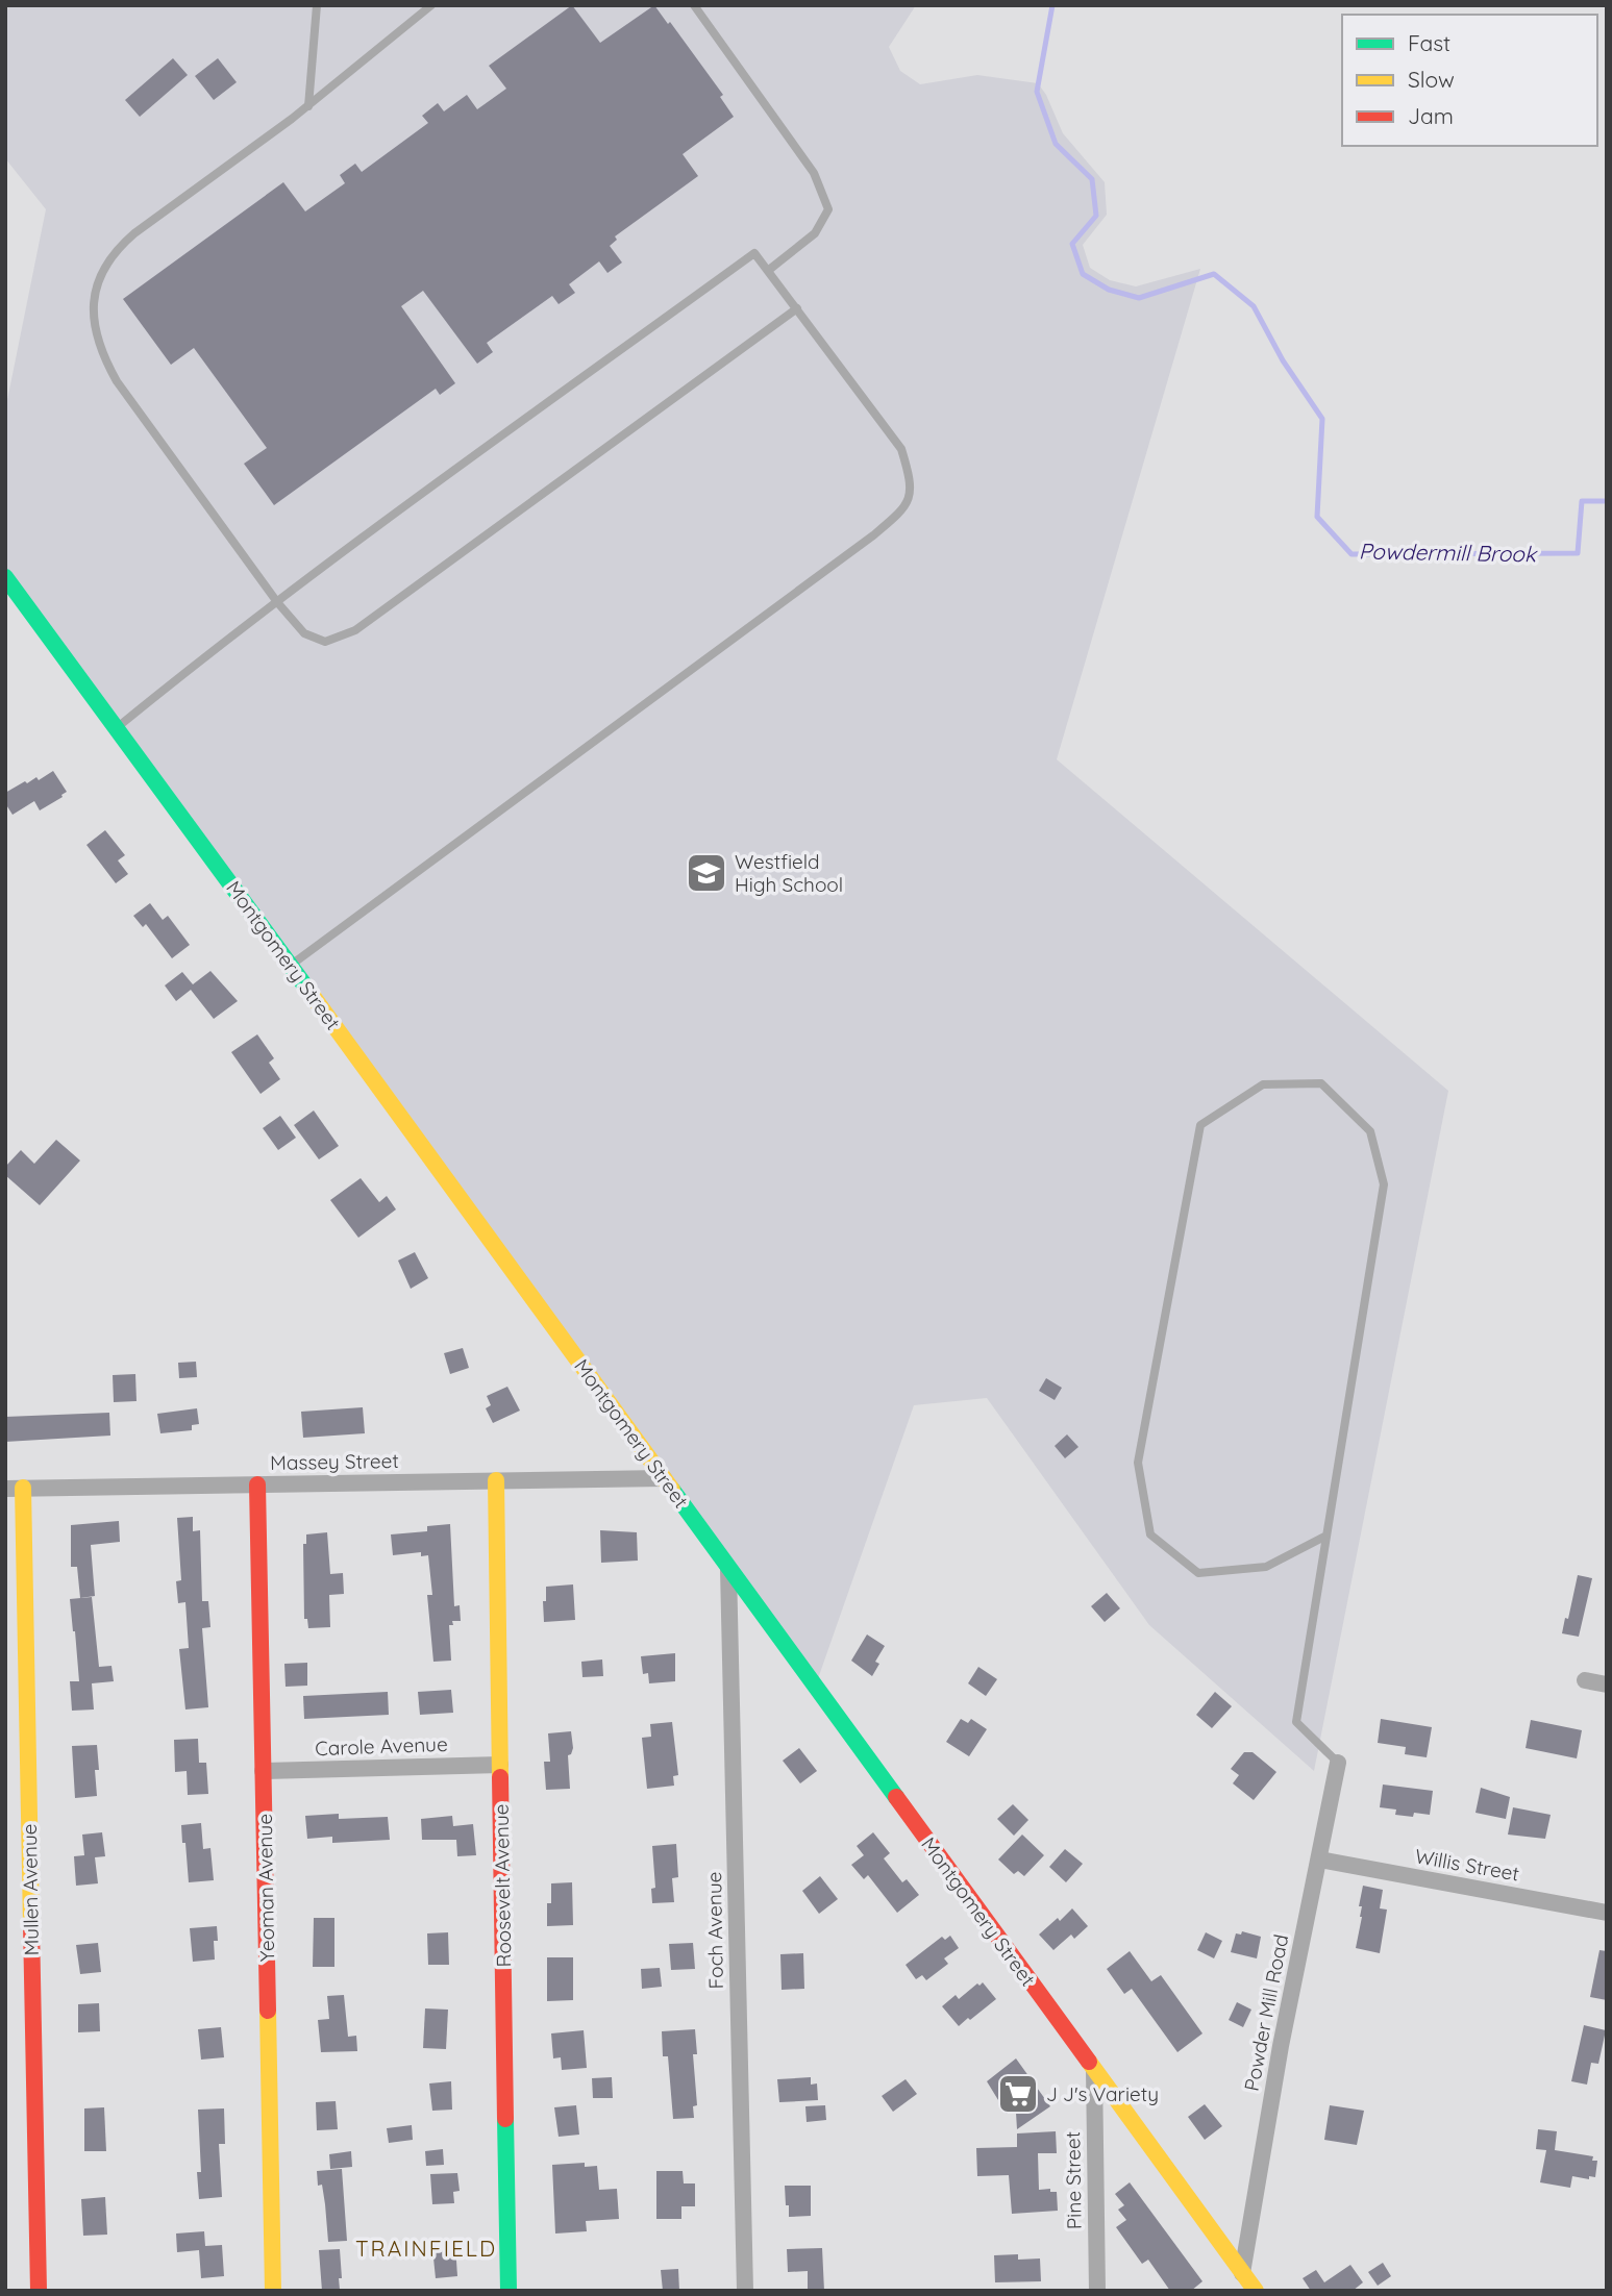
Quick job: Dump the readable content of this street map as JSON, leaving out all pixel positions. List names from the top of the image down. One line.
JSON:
{"streets":{"street":["Montgomery Street","Massey Street","Carole Avenue","Willis Street","Roosevelt Avenue","Yeoman Avenue","Mullen Avenue","Foch Avenue","Powder Mill Road","Pine Street"]},"crossings":[["Montgomery Street","Massey Street"],["Montgomery Street","Foch Avenue"],["Montgomery Street","Powder Mill Road"],["Montgomery Street","Pine Street"],["Massey Street","Roosevelt Avenue"],["Massey Street","Yeoman Avenue"],["Massey Street","Mullen Avenue"],["Carole Avenue","Roosevelt Avenue"],["Carole Avenue","Yeoman Avenue"],["Willis Street","Powder Mill Road"]],"districts":["TRAINFIELD"],"water":["Powdermill Brook"],"places":{"school or university":["Westfield High School"],"supermarket":["J J's Variety"]},"legend":["Fast","Slow","Jam"]}
